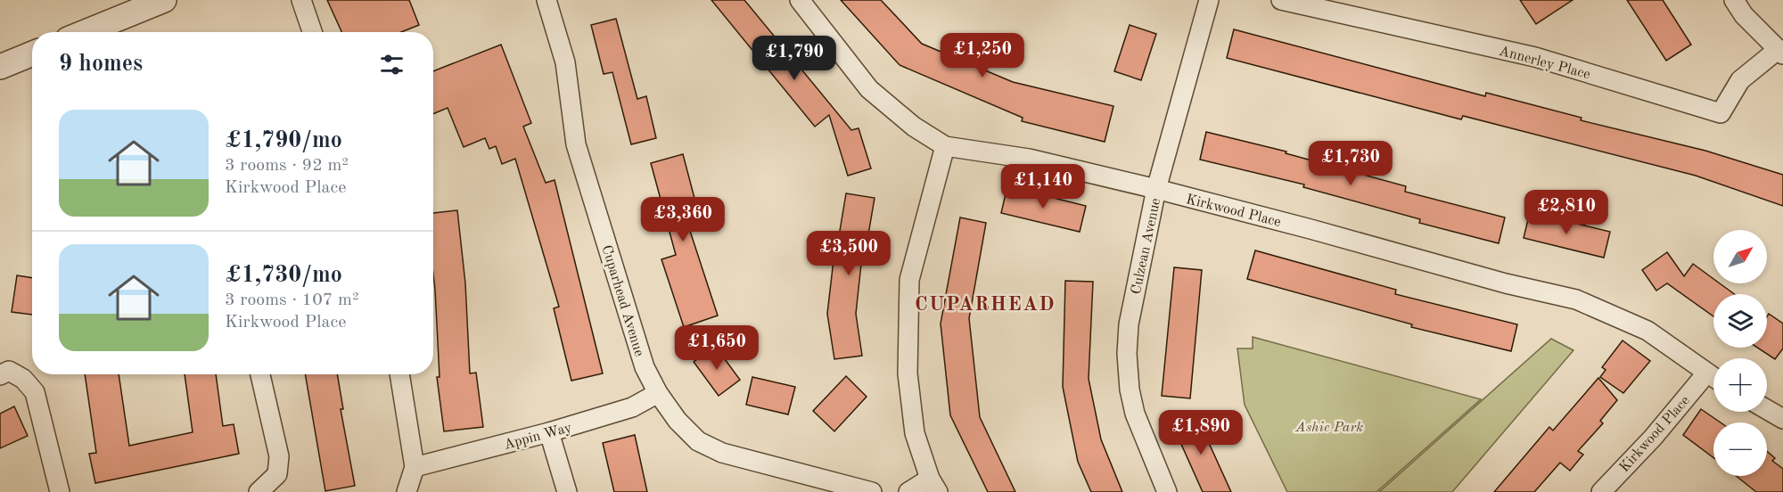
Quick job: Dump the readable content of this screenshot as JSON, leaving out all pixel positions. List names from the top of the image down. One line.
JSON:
{"streets":{"street":["Annerley Place","Kirkwood Place","Culzean Avenue","Cuparhead Avenue","Appin Way"]},"crossings":[["Kirkwood Place","Culzean Avenue"],["Cuparhead Avenue","Appin Way"]],"districts":["CUPARHEAD"],"parks":["Ashie Park"],"north":"top right","page":{"heading":"9 homes","price":["£1,250","£1,790","£1,730","£1,140","£2,810","£3,360","£3,500","£1,650","£1,890"],"list":[{"name":"£1,790/mo","note":"3 rooms · 92 m² · Kirkwood Place"},{"name":"£1,730/mo","note":"3 rooms · 107 m² · Kirkwood Place"}],"map_buttons":["+","−"]}}
